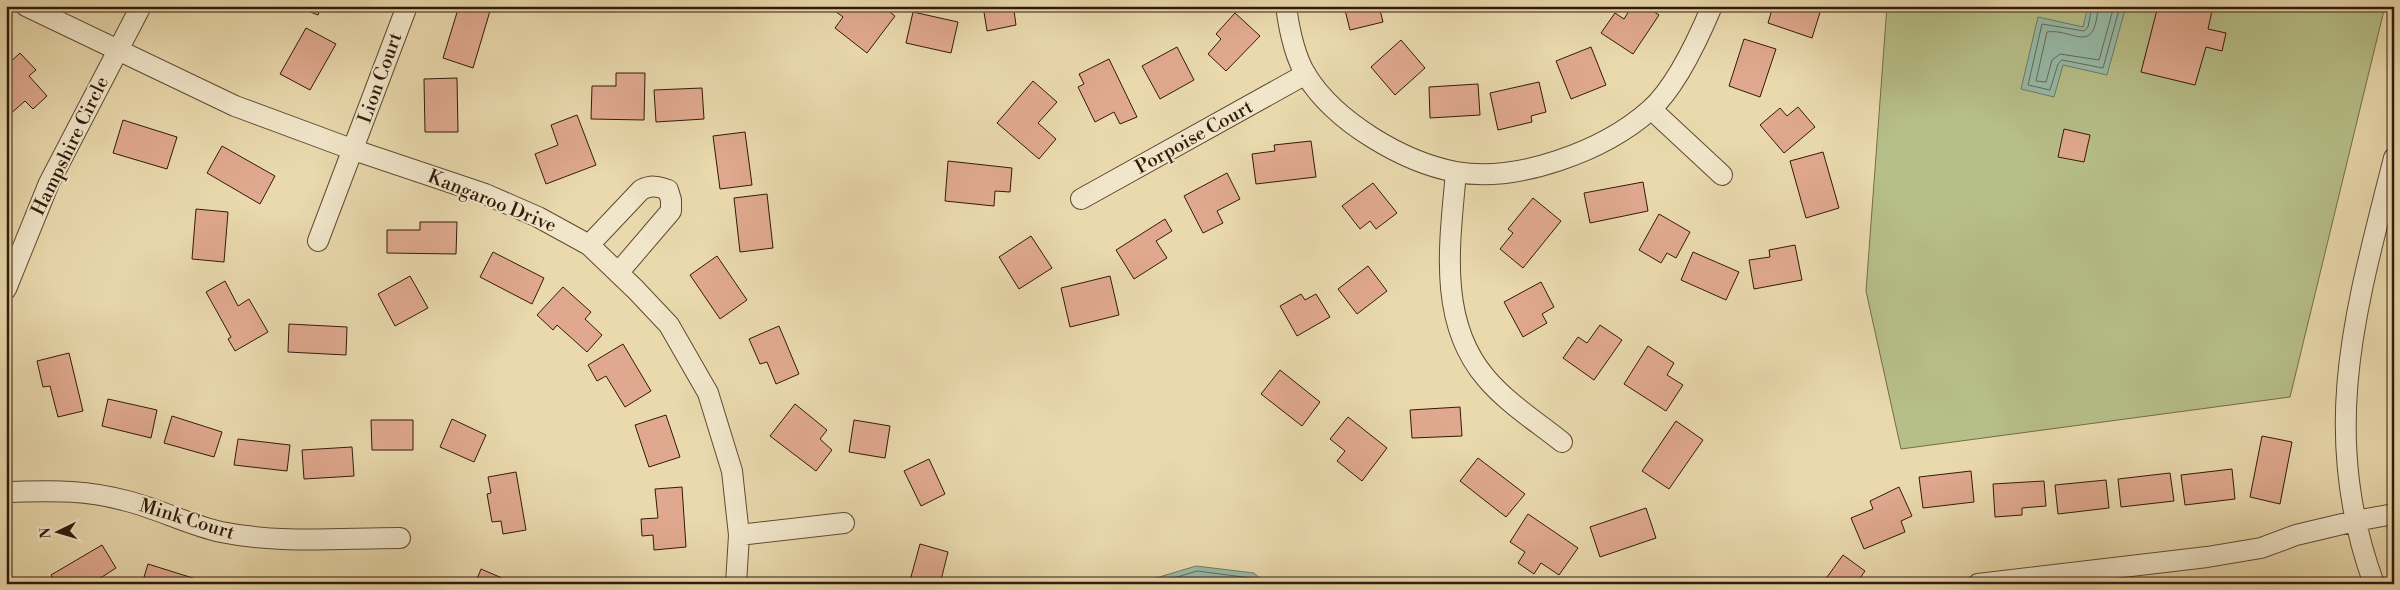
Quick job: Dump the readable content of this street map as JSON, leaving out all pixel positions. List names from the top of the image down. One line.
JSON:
{"streets":{"street":["Lion Court","Porpoise Court","Hampshire Circle","Kangaroo Drive","Mink Court"]},"crossings":[["Lion Court","Kangaroo Drive"],["Hampshire Circle","Kangaroo Drive"]],"north":"left"}
